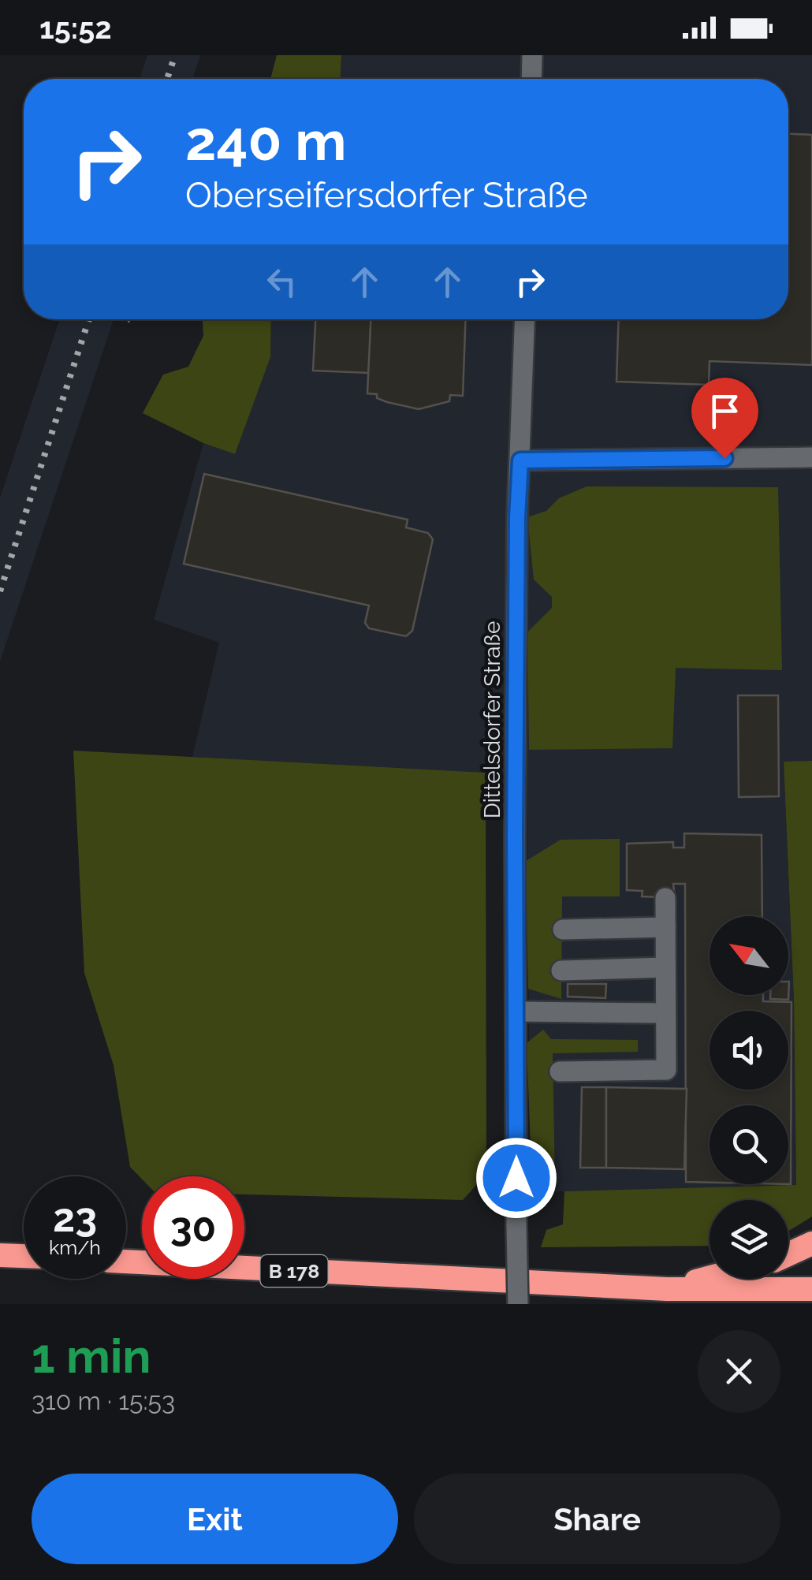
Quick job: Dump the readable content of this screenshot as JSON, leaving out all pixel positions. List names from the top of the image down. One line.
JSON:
{"streets":{"highway":["B 178"],"street":["Dittelsdorfer Straße"]},"north":"top left","page":{"status":"15:52","turn":["240 m","Oberseifersdorfer Straße"],"speed":"23 km/h","limit":"30","heading":["1 min","310 m · 15:53"],"buttons":["Exit","Share"]}}
